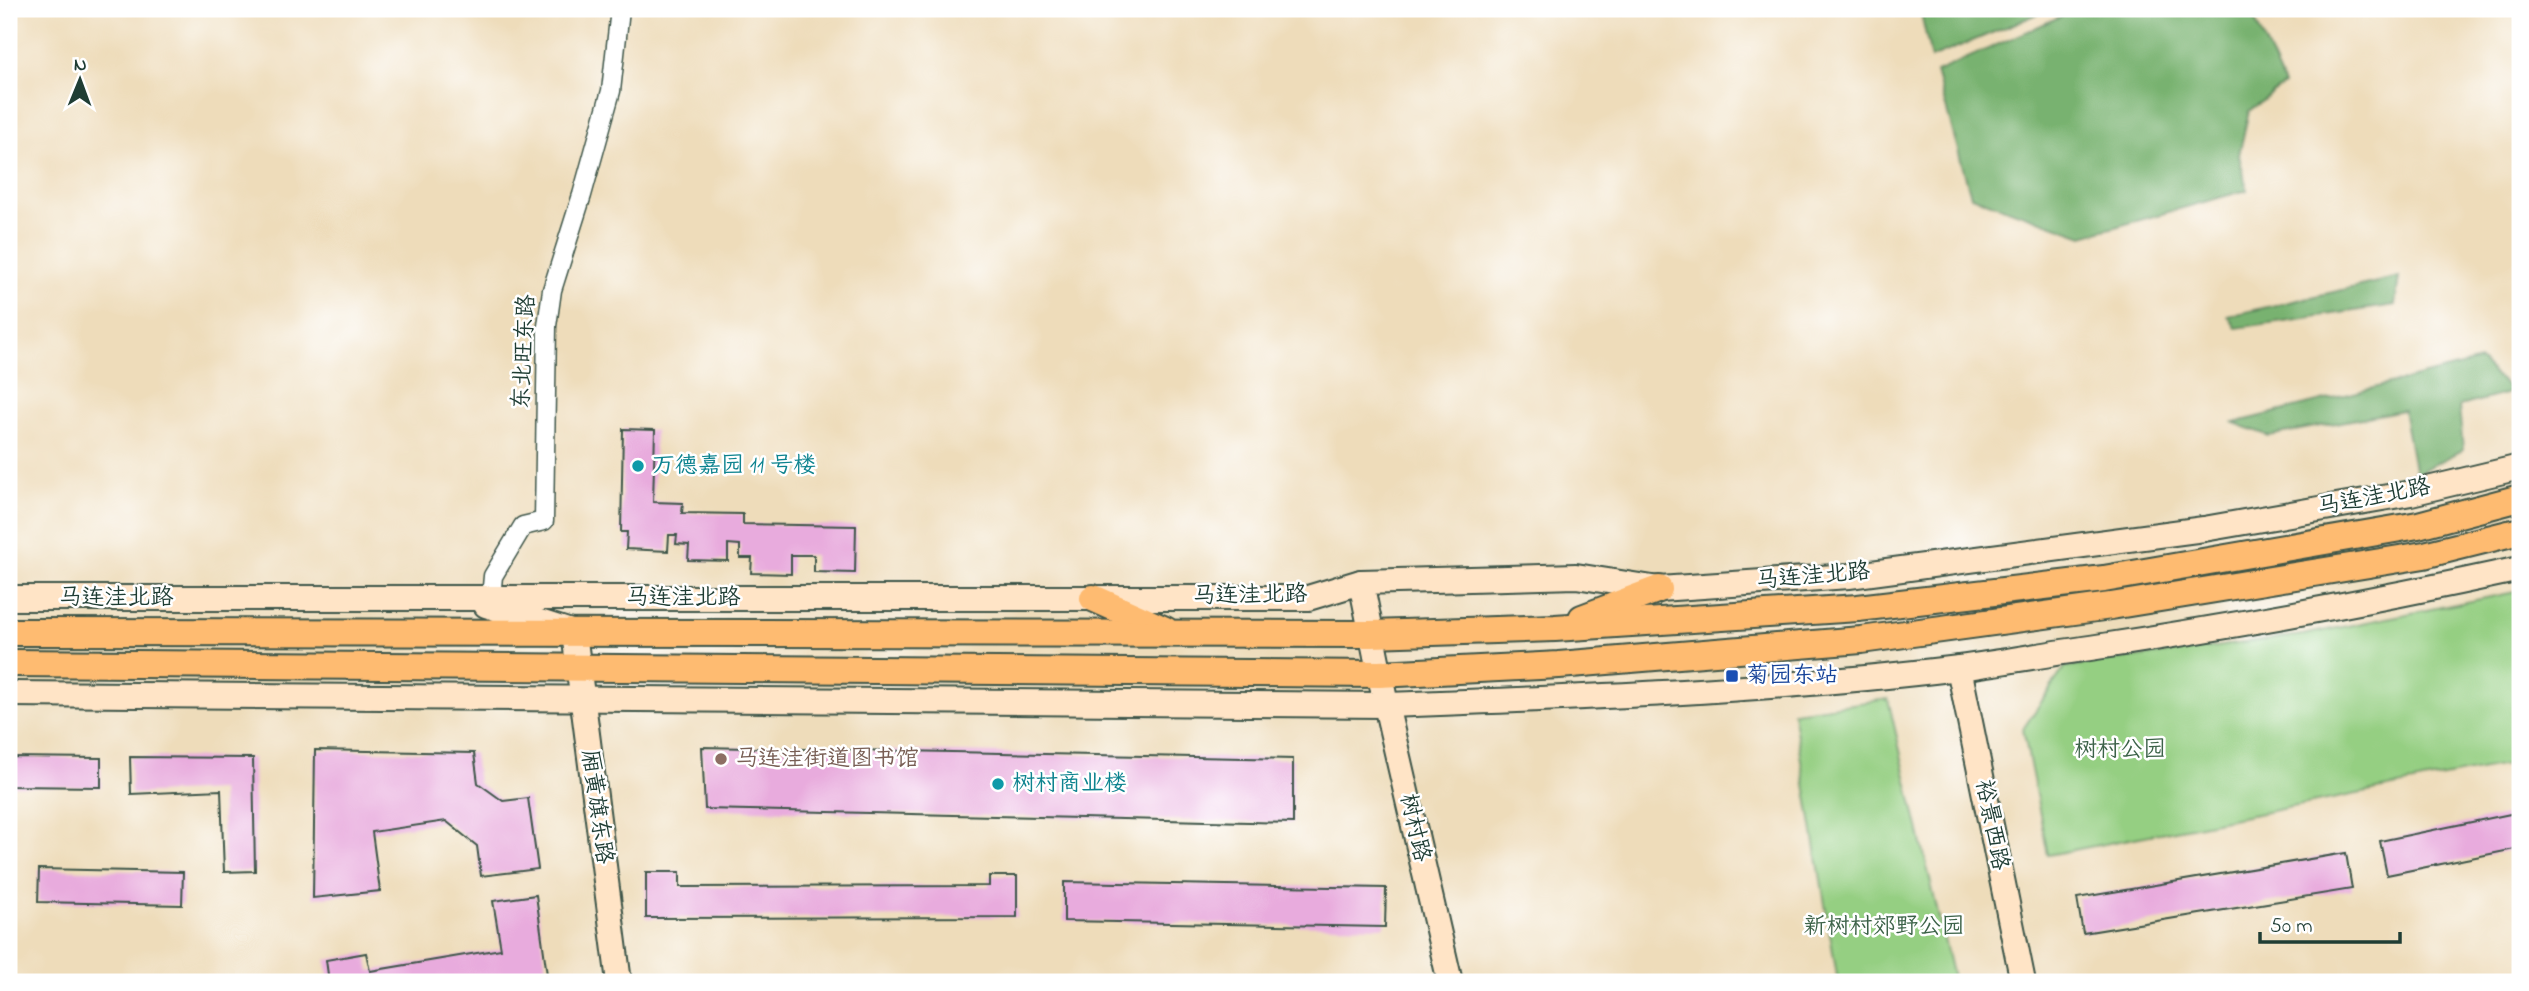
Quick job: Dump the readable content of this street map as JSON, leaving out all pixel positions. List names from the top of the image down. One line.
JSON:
{"streets":{"main road":["马连洼北路"],"street":["东北旺东路","厢黄旗东路","裕景西路","树村路"]},"crossings":[["东北旺东路","马连洼北路"],["马连洼北路","厢黄旗东路"],["马连洼北路","树村路"]],"parks":["树村公园","新树村郊野公园"],"places":{"other":["万德嘉园 11 号楼","马连洼街道图书馆","树村商业楼"],"transit":["菊园东站"]},"scale_bar":"50 m","north":"top"}
